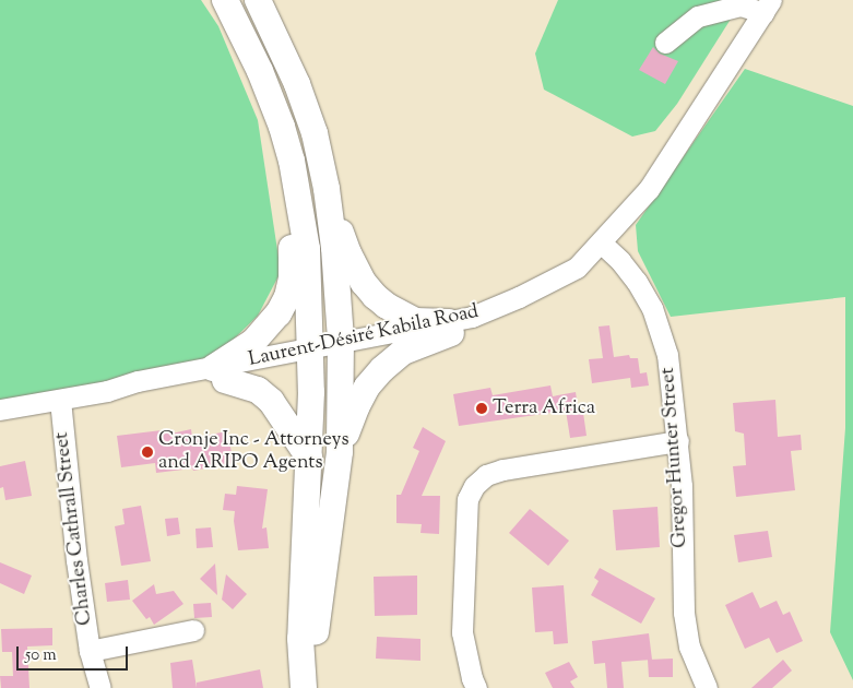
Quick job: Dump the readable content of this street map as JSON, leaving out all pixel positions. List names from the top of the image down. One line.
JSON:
{"streets":{"street":["Laurent-Désiré Kabila Road","Gregor Hunter Street","Charles Cathrall Street"]},"crossings":[["Laurent-Désiré Kabila Road","Gregor Hunter Street"],["Laurent-Désiré Kabila Road","Charles Cathrall Street"]],"places":["Terra Africa","Cronje Inc - Attorneys and ARIPO Agents"],"scale_bar":"50 m"}
